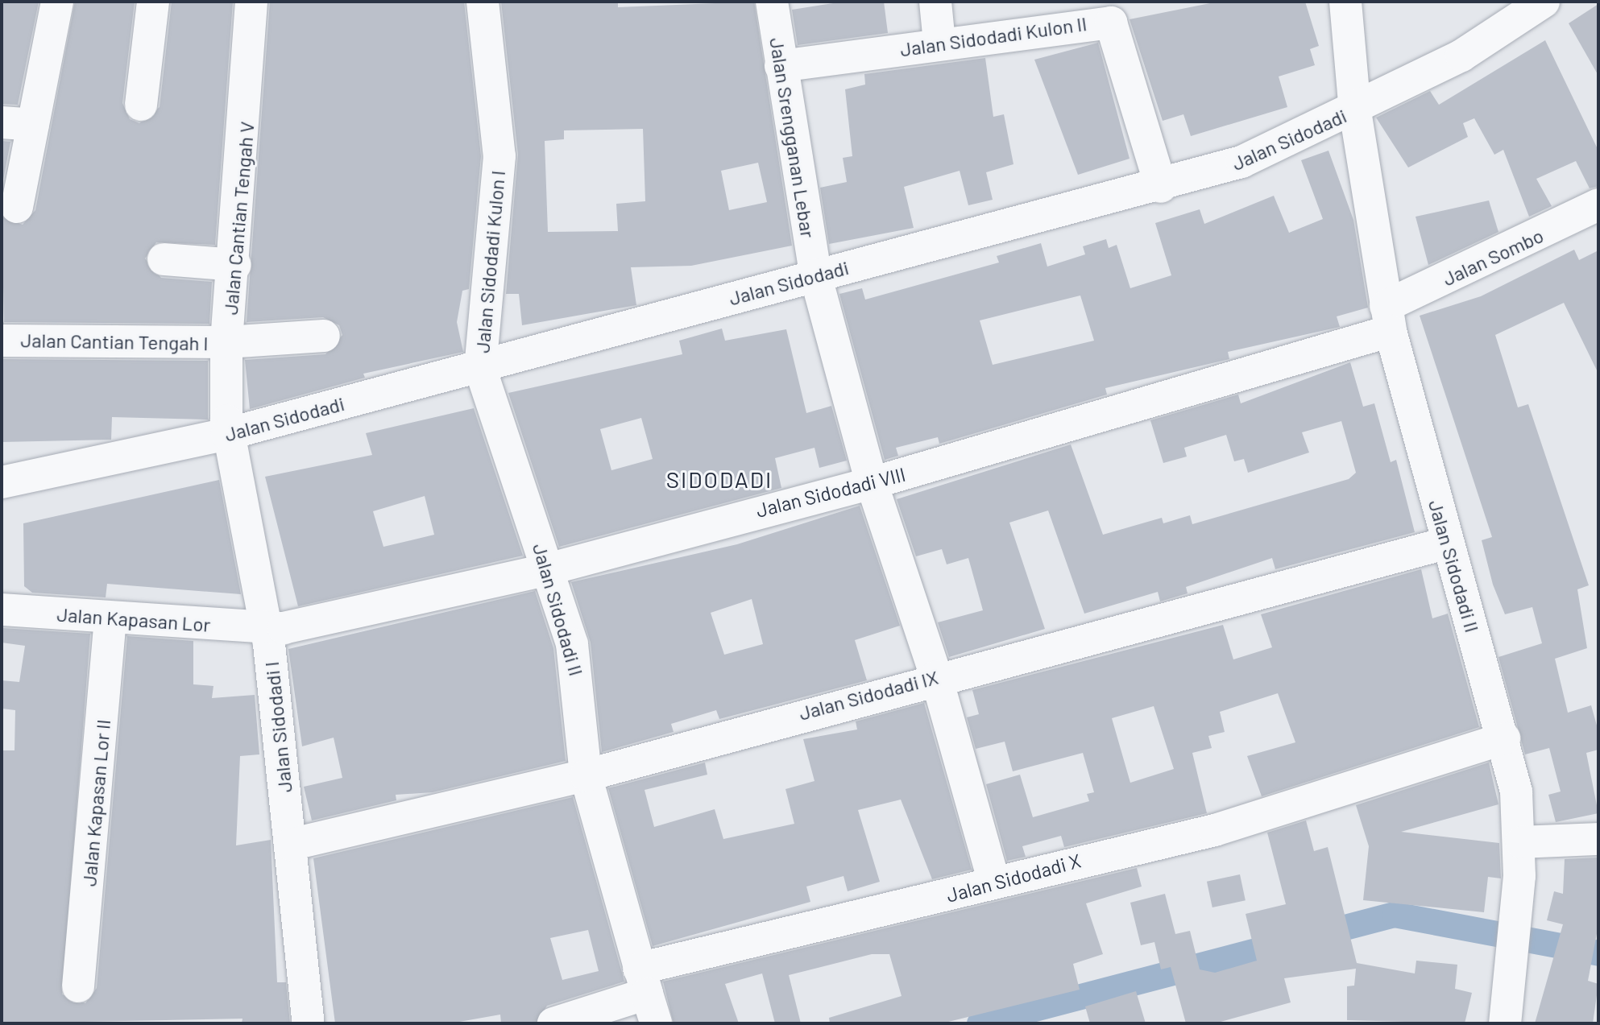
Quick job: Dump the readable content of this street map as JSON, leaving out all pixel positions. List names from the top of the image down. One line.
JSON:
{"streets":{"street":["Jalan Sidodadi Kulon II","Jalan Srengganan Lebar","Jalan Sidodadi","Jalan Cantian Tengah V","Jalan Sombo","Jalan Sidodadi Kulon I","Jalan Cantian Tengah I","Jalan Sidodadi VIII","Jalan Sidodadi II","Jalan Kapasan Lor","Jalan Sidodadi IX","Jalan Sidodadi I","Jalan Kapasan Lor II","Jalan Sidodadi X"]},"crossings":[["Jalan Sidodadi Kulon II","Jalan Srengganan Lebar"],["Jalan Sidodadi Kulon II","Jalan Sidodadi"],["Jalan Srengganan Lebar","Jalan Sidodadi"],["Jalan Srengganan Lebar","Jalan Sidodadi VIII"],["Jalan Srengganan Lebar","Jalan Sidodadi IX"],["Jalan Srengganan Lebar","Jalan Sidodadi X"],["Jalan Sidodadi","Jalan Cantian Tengah V"],["Jalan Sidodadi","Jalan Sidodadi Kulon I"],["Jalan Sidodadi","Jalan Sidodadi II"],["Jalan Sidodadi","Jalan Sidodadi I"],["Jalan Cantian Tengah V","Jalan Cantian Tengah I"],["Jalan Cantian Tengah V","Jalan Sidodadi I"],["Jalan Sombo","Jalan Sidodadi VIII"],["Jalan Sombo","Jalan Sidodadi II"],["Jalan Sidodadi Kulon I","Jalan Sidodadi II"],["Jalan Sidodadi VIII","Jalan Sidodadi II"],["Jalan Sidodadi VIII","Jalan Kapasan Lor"],["Jalan Sidodadi VIII","Jalan Sidodadi I"],["Jalan Sidodadi II","Jalan Sidodadi IX"],["Jalan Sidodadi II","Jalan Sidodadi X"],["Jalan Kapasan Lor","Jalan Sidodadi I"],["Jalan Kapasan Lor","Jalan Kapasan Lor II"],["Jalan Sidodadi IX","Jalan Sidodadi I"]],"districts":["SIDODADI"]}
